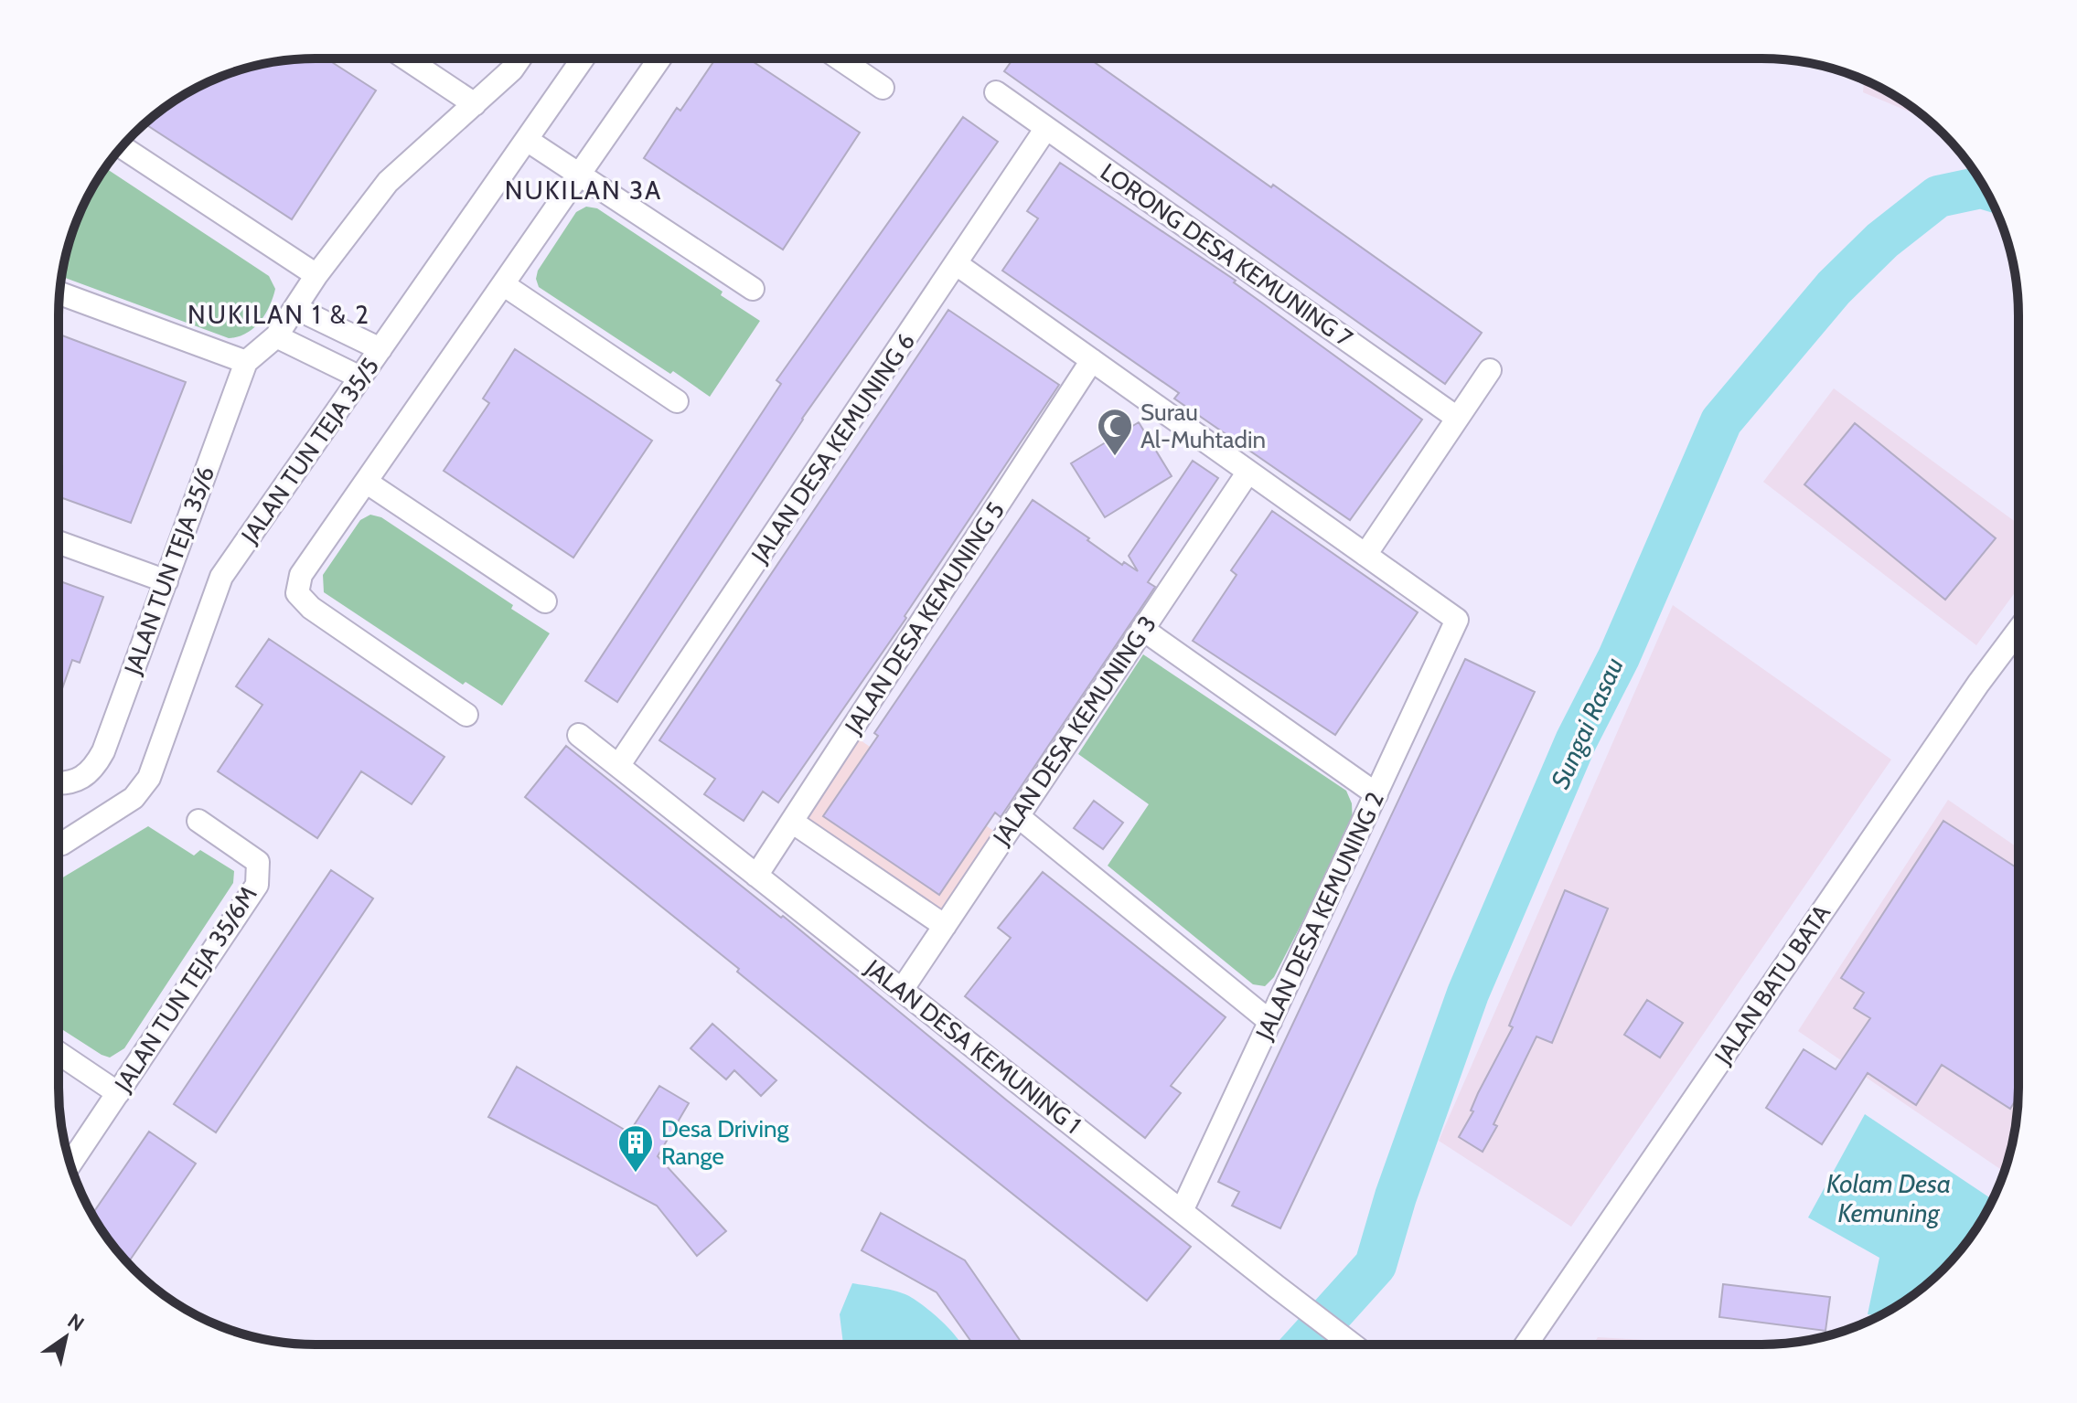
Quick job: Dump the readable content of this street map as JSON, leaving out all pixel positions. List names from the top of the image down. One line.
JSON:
{"streets":{"street":["LORONG DESA KEMUNING 7","JALAN DESA KEMUNING 6","JALAN TUN TEJA 35/5","JALAN TUN TEJA 35/6","JALAN DESA KEMUNING 5","JALAN DESA KEMUNING 3","JALAN DESA KEMUNING 2","JALAN BATU BATA","JALAN TUN TEJA 35/6M","JALAN DESA KEMUNING 1"]},"crossings":[["LORONG DESA KEMUNING 7","JALAN DESA KEMUNING 6"],["JALAN DESA KEMUNING 6","JALAN DESA KEMUNING 1"],["JALAN DESA KEMUNING 5","JALAN DESA KEMUNING 1"],["JALAN DESA KEMUNING 3","JALAN DESA KEMUNING 1"],["JALAN DESA KEMUNING 2","JALAN DESA KEMUNING 1"]],"districts":["NUKILAN 3A","NUKILAN 1 & 2"],"water":["Sungai Rasau","Kolam Desa Kemuning"],"places":{"mosque":["Surau Al-Muhtadin"],"building":["Desa Driving Range"]},"north":"top right"}
